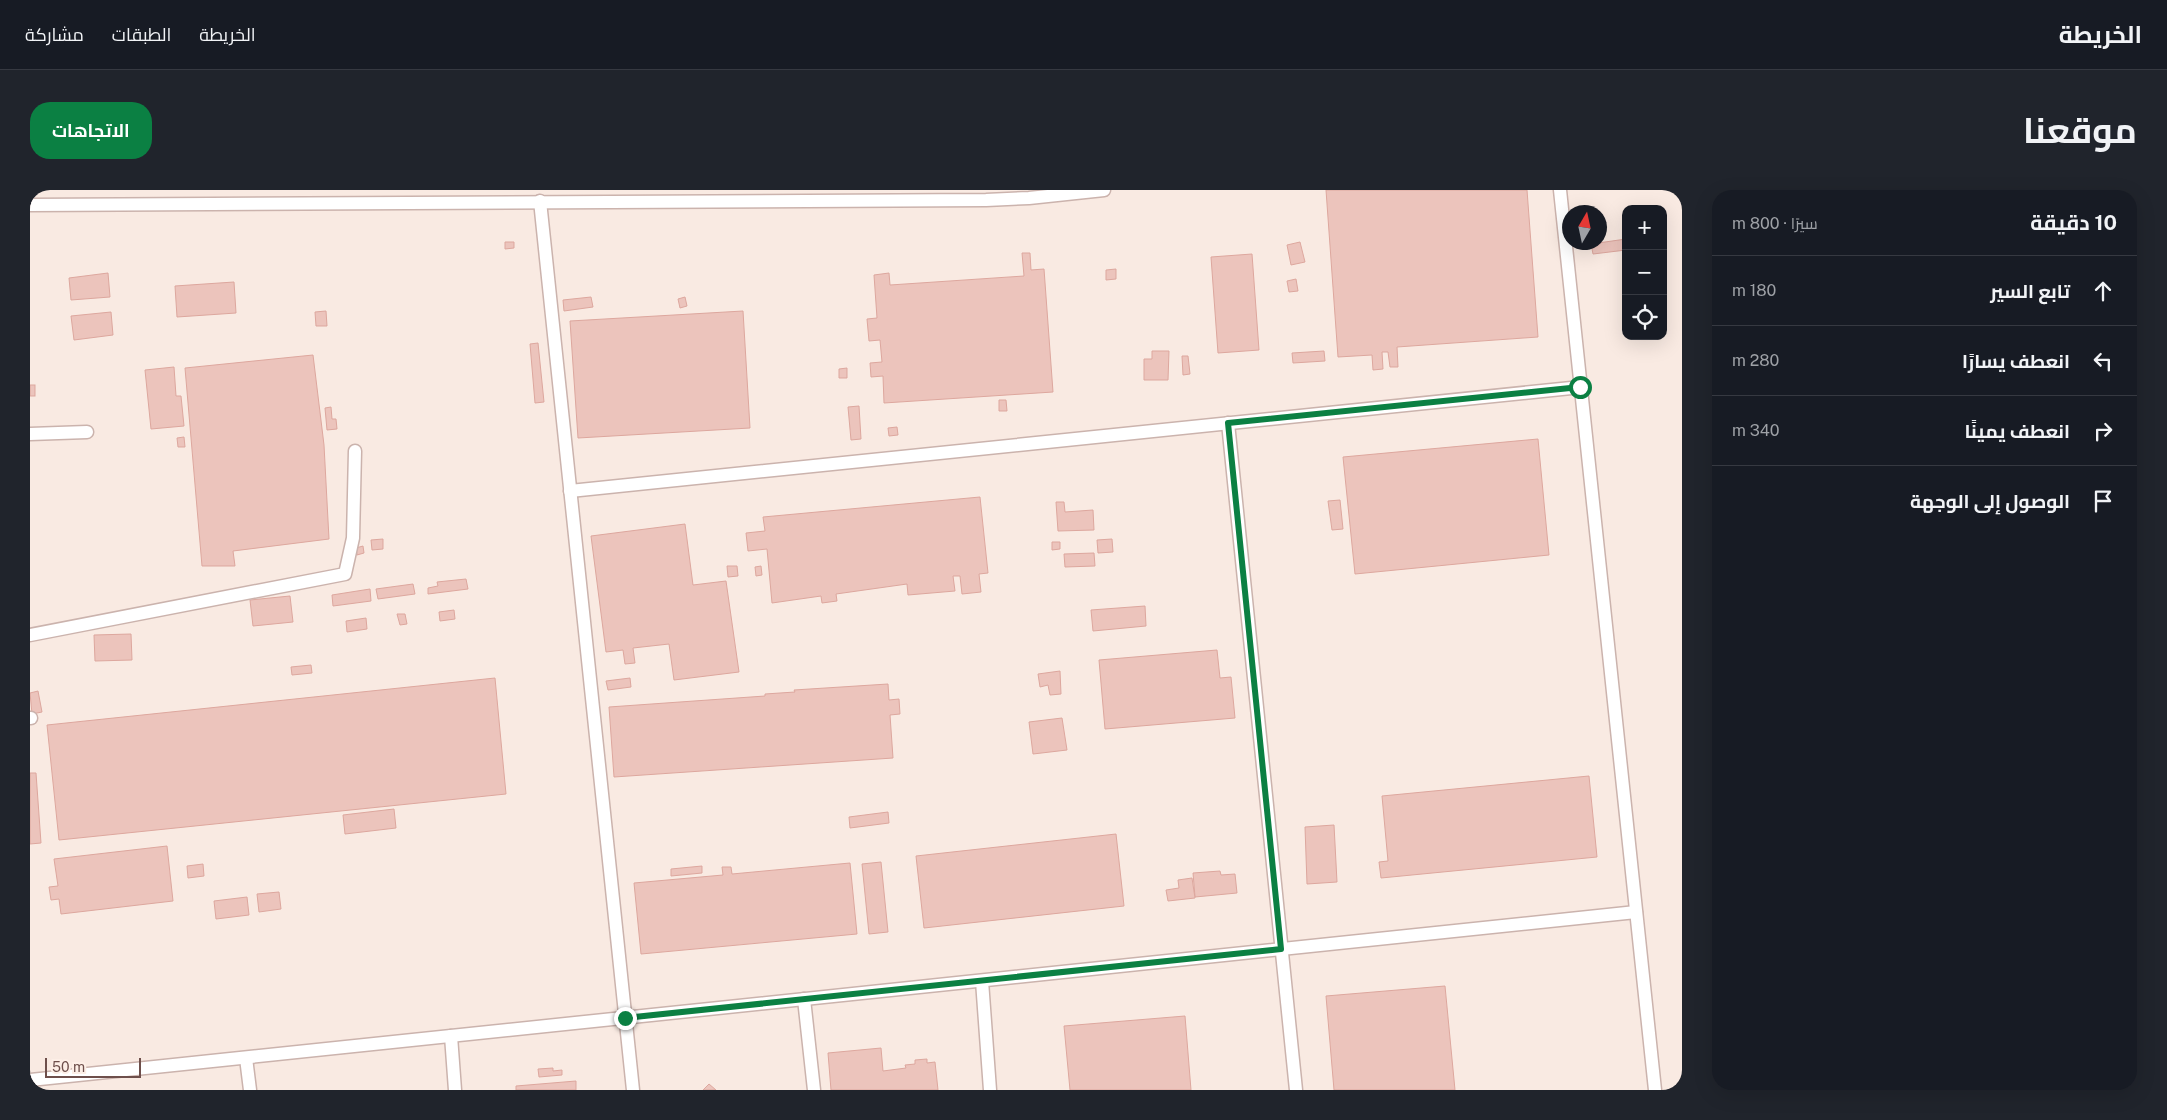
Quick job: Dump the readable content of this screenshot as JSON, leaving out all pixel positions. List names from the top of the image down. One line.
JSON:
{"scale_bar":"50 m","north":"top","page":{"header":"الخريطة","nav":["الخريطة","الطبقات","مشاركة"],"title":"موقعنا","buttons":"الاتجاهات","heading":["10 دقيقة","سيرًا · 800 m"],"map_buttons":["+","−"],"list":[["تابع السير","180 m"],["انعطف يسارًا","280 m"],["انعطف يمينًا","340 m"],"الوصول إلى الوجهة"],"scale":"50 m"}}
